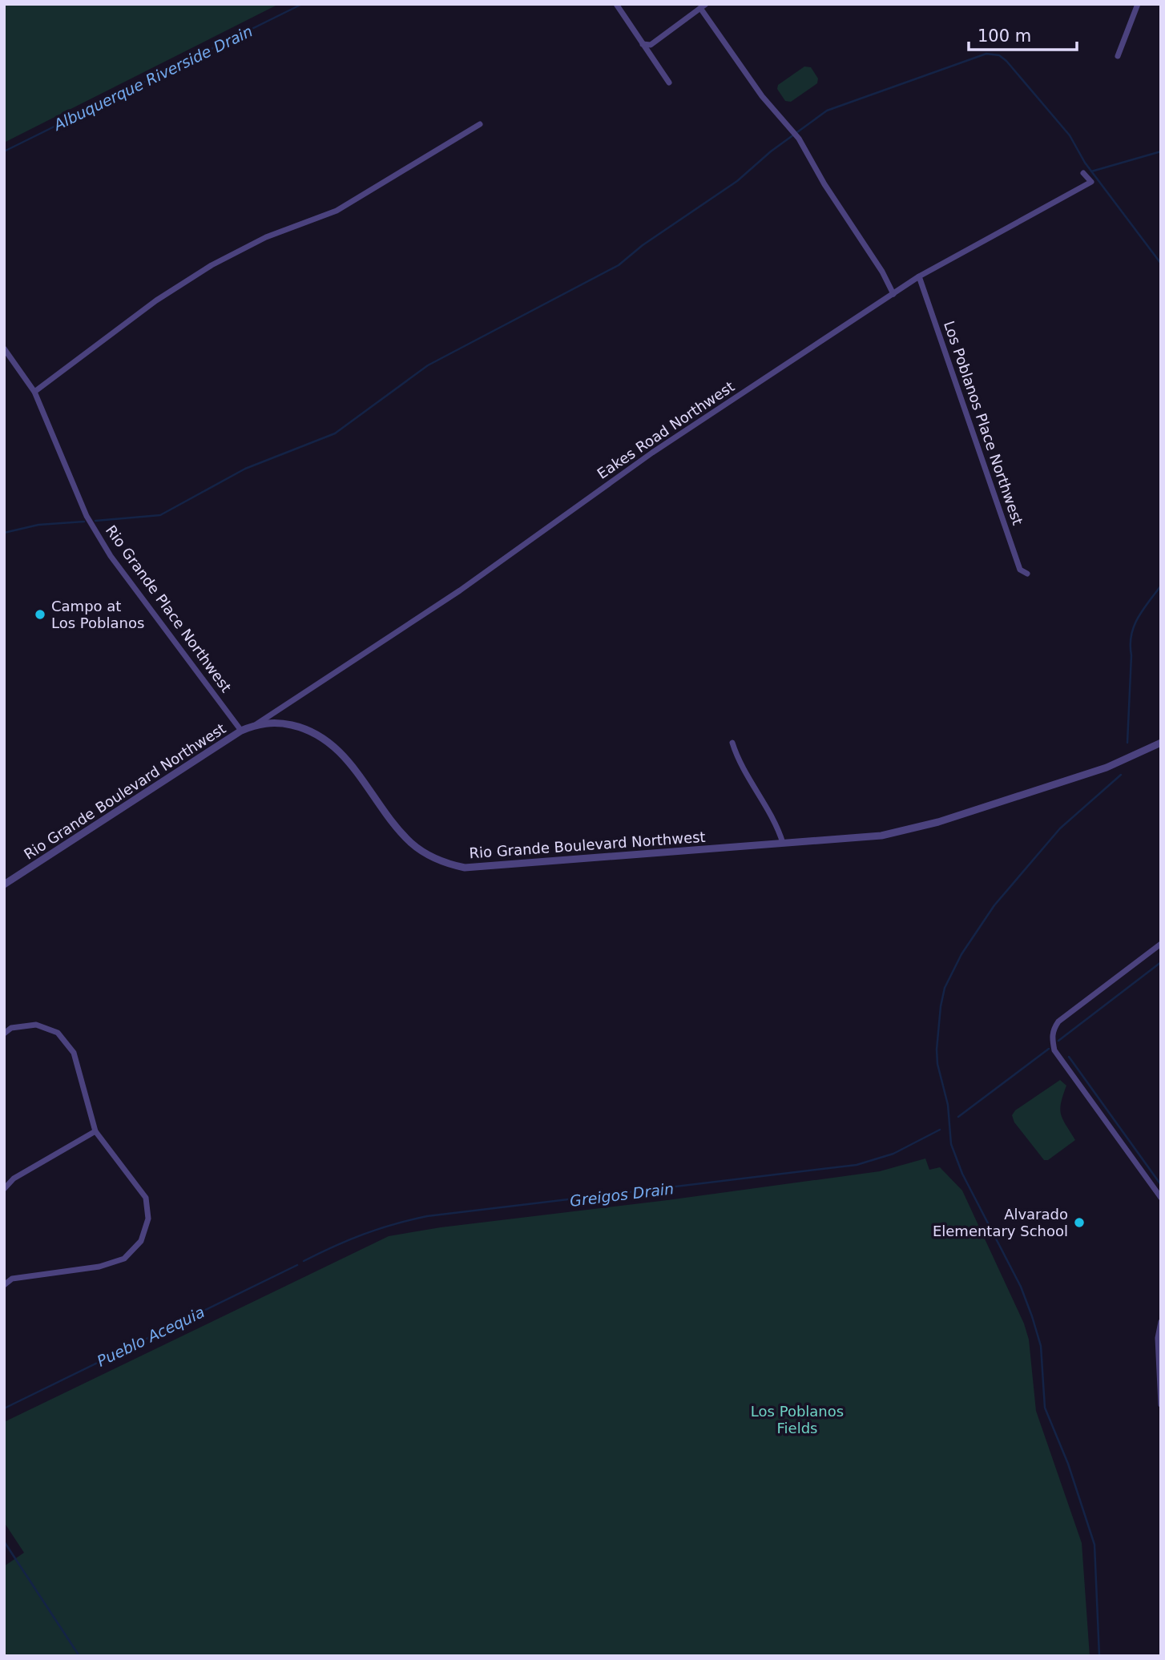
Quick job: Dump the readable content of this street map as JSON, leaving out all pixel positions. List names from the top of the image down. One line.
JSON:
{"streets":{"street":["Los Poblanos Place Northwest","Eakes Road Northwest","Rio Grande Place Northwest","Rio Grande Boulevard Northwest"]},"crossings":[["Los Poblanos Place Northwest","Eakes Road Northwest"],["Eakes Road Northwest","Rio Grande Boulevard Northwest"],["Rio Grande Place Northwest","Rio Grande Boulevard Northwest"]],"water":["Albuquerque Riverside Drain","Greigos Drain","Pueblo Acequia"],"parks":["Los Poblanos Fields"],"places":["Campo at Los Poblanos","Alvarado Elementary School"],"scale_bar":"100 m"}
